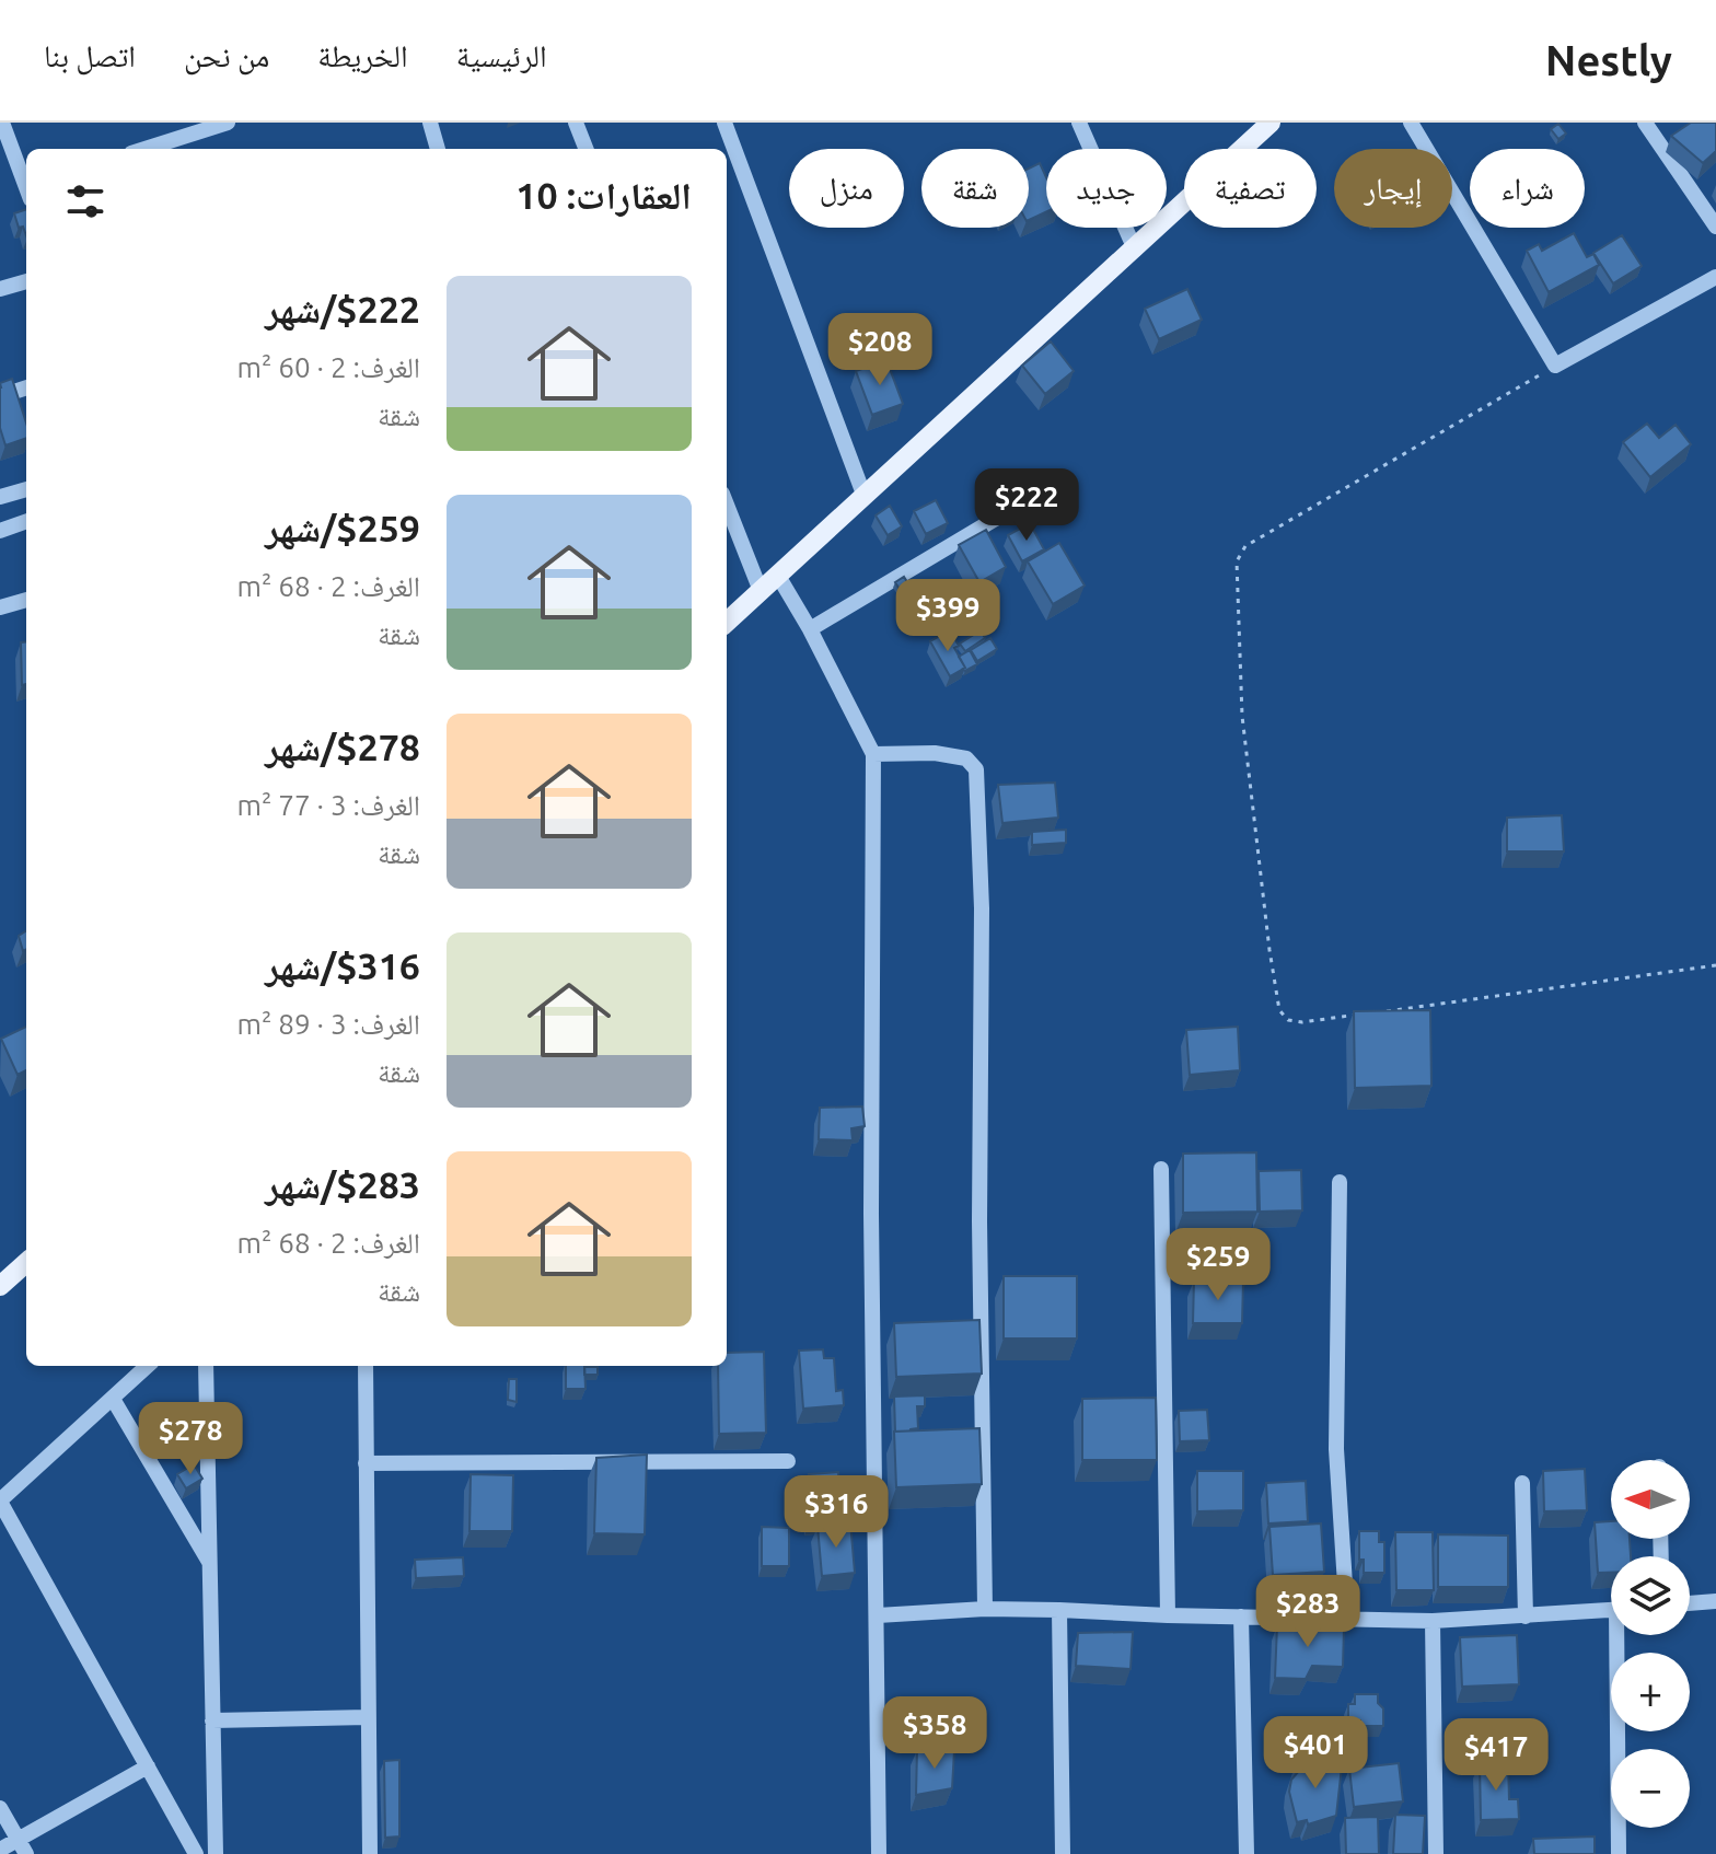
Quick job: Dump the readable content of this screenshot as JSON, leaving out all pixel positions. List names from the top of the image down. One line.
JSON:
{"north":"left","page":{"header":"Nestly","nav":["الرئيسية","الخريطة","من نحن","اتصل بنا"],"chip":["شراء","إيجار","تصفية","جديد","شقة","منزل"],"heading":"العقارات: 10","list":[{"name":"$222/شهر","note":"الغرف: 2 · 60 m² · شقة"},{"name":"$259/شهر","note":"الغرف: 2 · 68 m² · شقة"},{"name":"$278/شهر","note":"الغرف: 3 · 77 m² · شقة"},{"name":"$316/شهر","note":"الغرف: 3 · 89 m² · شقة"},{"name":"$283/شهر","note":"الغرف: 2 · 68 m² · شقة"}],"price":["$208","$222","$399","$259","$278","$316","$283","$358","$401","$417"],"map_buttons":["+","−"]}}
